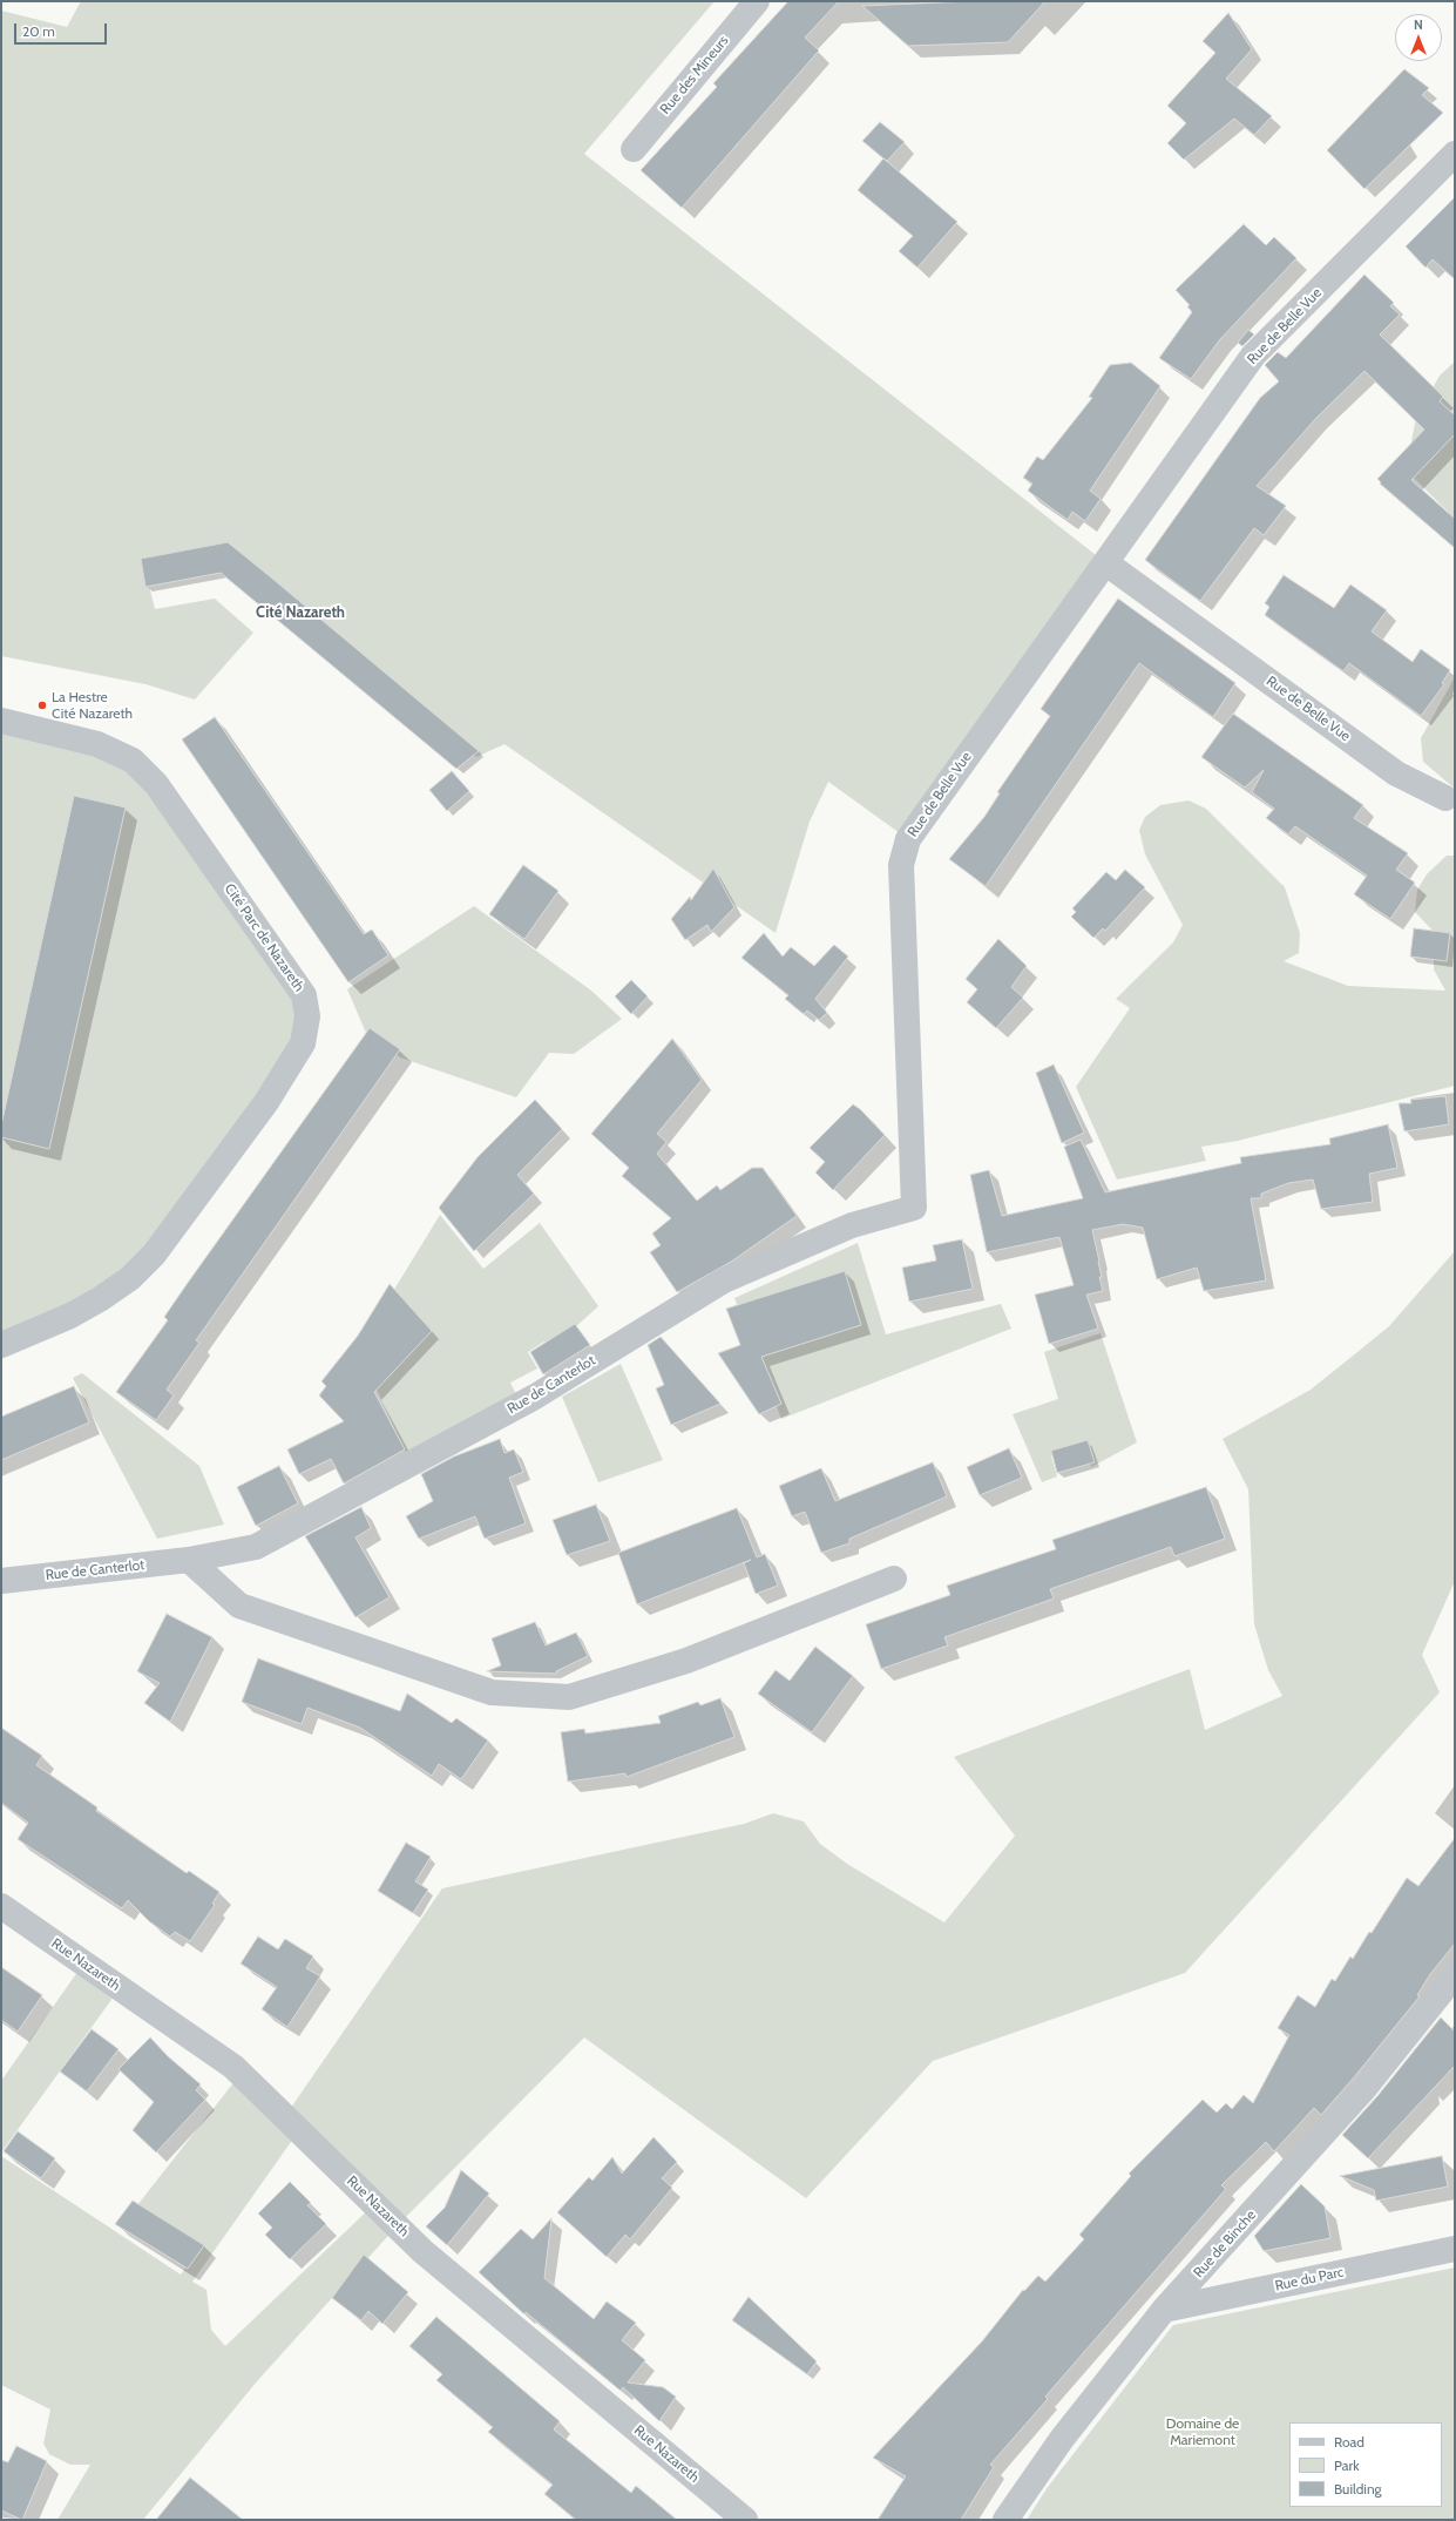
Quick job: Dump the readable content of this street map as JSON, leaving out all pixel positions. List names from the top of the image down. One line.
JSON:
{"streets":{"street":["Rue des Mineurs","Rue de Belle Vue","Cité Parc de Nazareth","Rue de Canterlot","Rue Nazareth","Rue de Binche","Rue du Parc"]},"crossings":[["Rue de Belle Vue","Rue de Canterlot"],["Rue de Binche","Rue du Parc"]],"districts":["Cité Nazareth"],"parks":["Domaine de Mariemont"],"places":["La Hestre Cité Nazareth"],"legend":["Road","Park","Building"],"scale_bar":"20 m","north":"top"}
